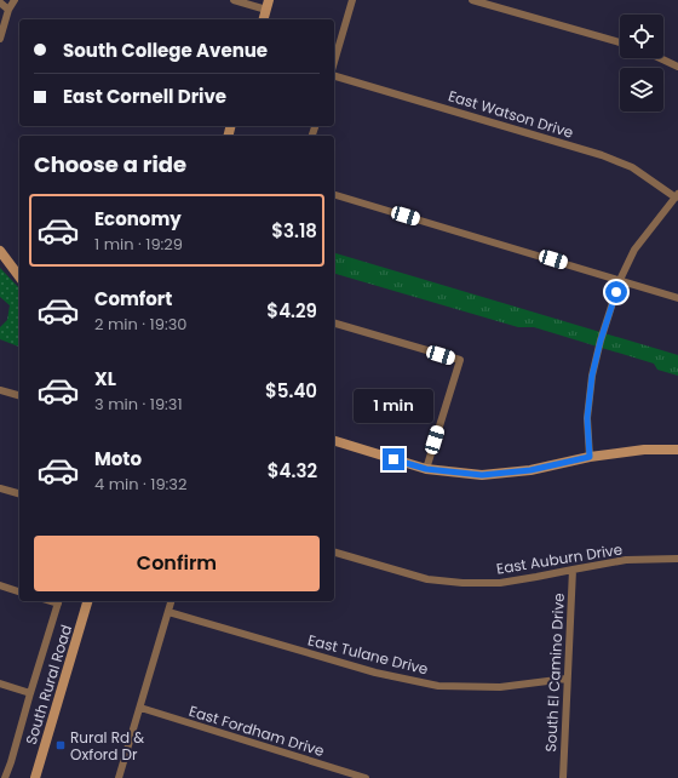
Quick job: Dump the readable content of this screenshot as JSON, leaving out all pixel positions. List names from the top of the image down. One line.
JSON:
{"streets":{"street":["East Watson Drive","East Auburn Drive","East Tulane Drive","South El Camino Drive","South Rural Road","East Fordham Drive"]},"crossings":[["East Auburn Drive","South El Camino Drive"],["East Tulane Drive","South El Camino Drive"]],"places":{"transit":["Rural Rd & Oxford Dr"]},"page":{"banner":["South College Avenue","East Cornell Drive"],"heading":"Choose a ride","list":[{"name":"Economy","note":"1 min · 19:29","value":"$3.18"},{"name":"Comfort","note":"2 min · 19:30","value":"$4.29"},{"name":"XL","note":"3 min · 19:31","value":"$5.40"},{"name":"Moto","note":"4 min · 19:32","value":"$4.32"}],"bubble":"1 min","buttons":"Confirm"}}
